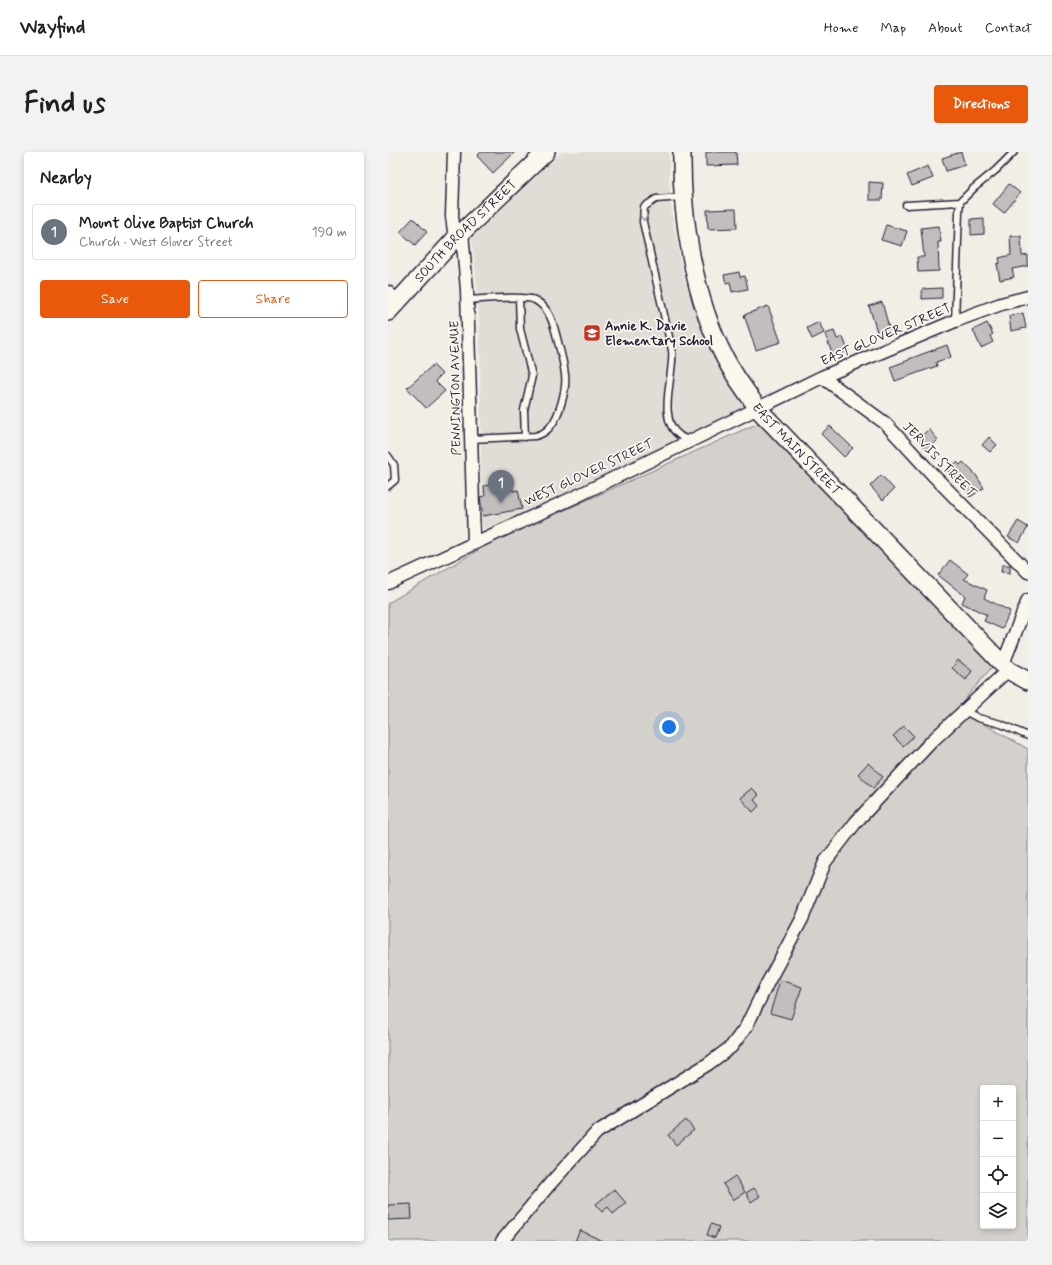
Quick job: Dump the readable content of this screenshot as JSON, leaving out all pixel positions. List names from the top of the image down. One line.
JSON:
{"streets":{"main road":["SOUTH BROAD STREET","EAST MAIN STREET"],"street":["EAST GLOVER STREET","PENNINGTON AVENUE","JERVIS STREET","WEST GLOVER STREET"]},"crossings":[["SOUTH BROAD STREET","PENNINGTON AVENUE"],["EAST GLOVER STREET","EAST MAIN STREET"],["EAST GLOVER STREET","JERVIS STREET"],["EAST GLOVER STREET","WEST GLOVER STREET"],["PENNINGTON AVENUE","WEST GLOVER STREET"],["EAST MAIN STREET","WEST GLOVER STREET"]],"places":{"school or university":["Annie K. Davie Elementary School"]},"page":{"header":"Wayfind","nav":["Home","Map","About","Contact"],"buttons":["Directions",["Save","Share"]],"title":"Find us","heading":"Nearby","list":[{"mark":"1","name":"Mount Olive Baptist Church","note":"Church · West Glover Street","value":"190 m"}],"pins":"1","map_buttons":["+","−"]}}
